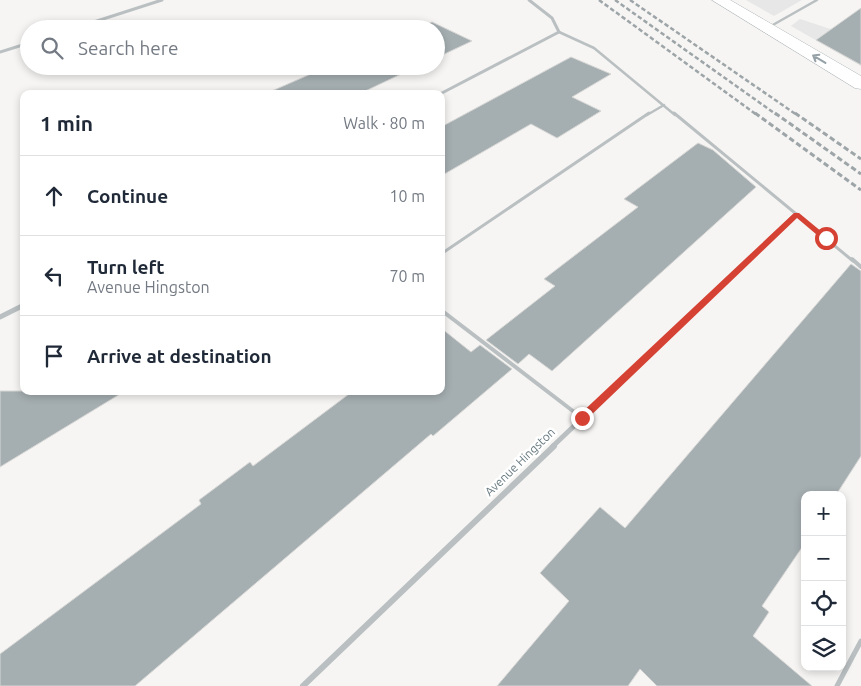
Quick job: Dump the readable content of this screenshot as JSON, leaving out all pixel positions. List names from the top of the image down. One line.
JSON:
{"streets":{"street":["Avenue Hingston"]},"page":{"search":"Search here","heading":["1 min","Walk · 80 m"],"list":[["Continue","10 m"],["Turn left","Avenue Hingston","70 m"],"Arrive at destination"],"map_buttons":["+","−"]}}
